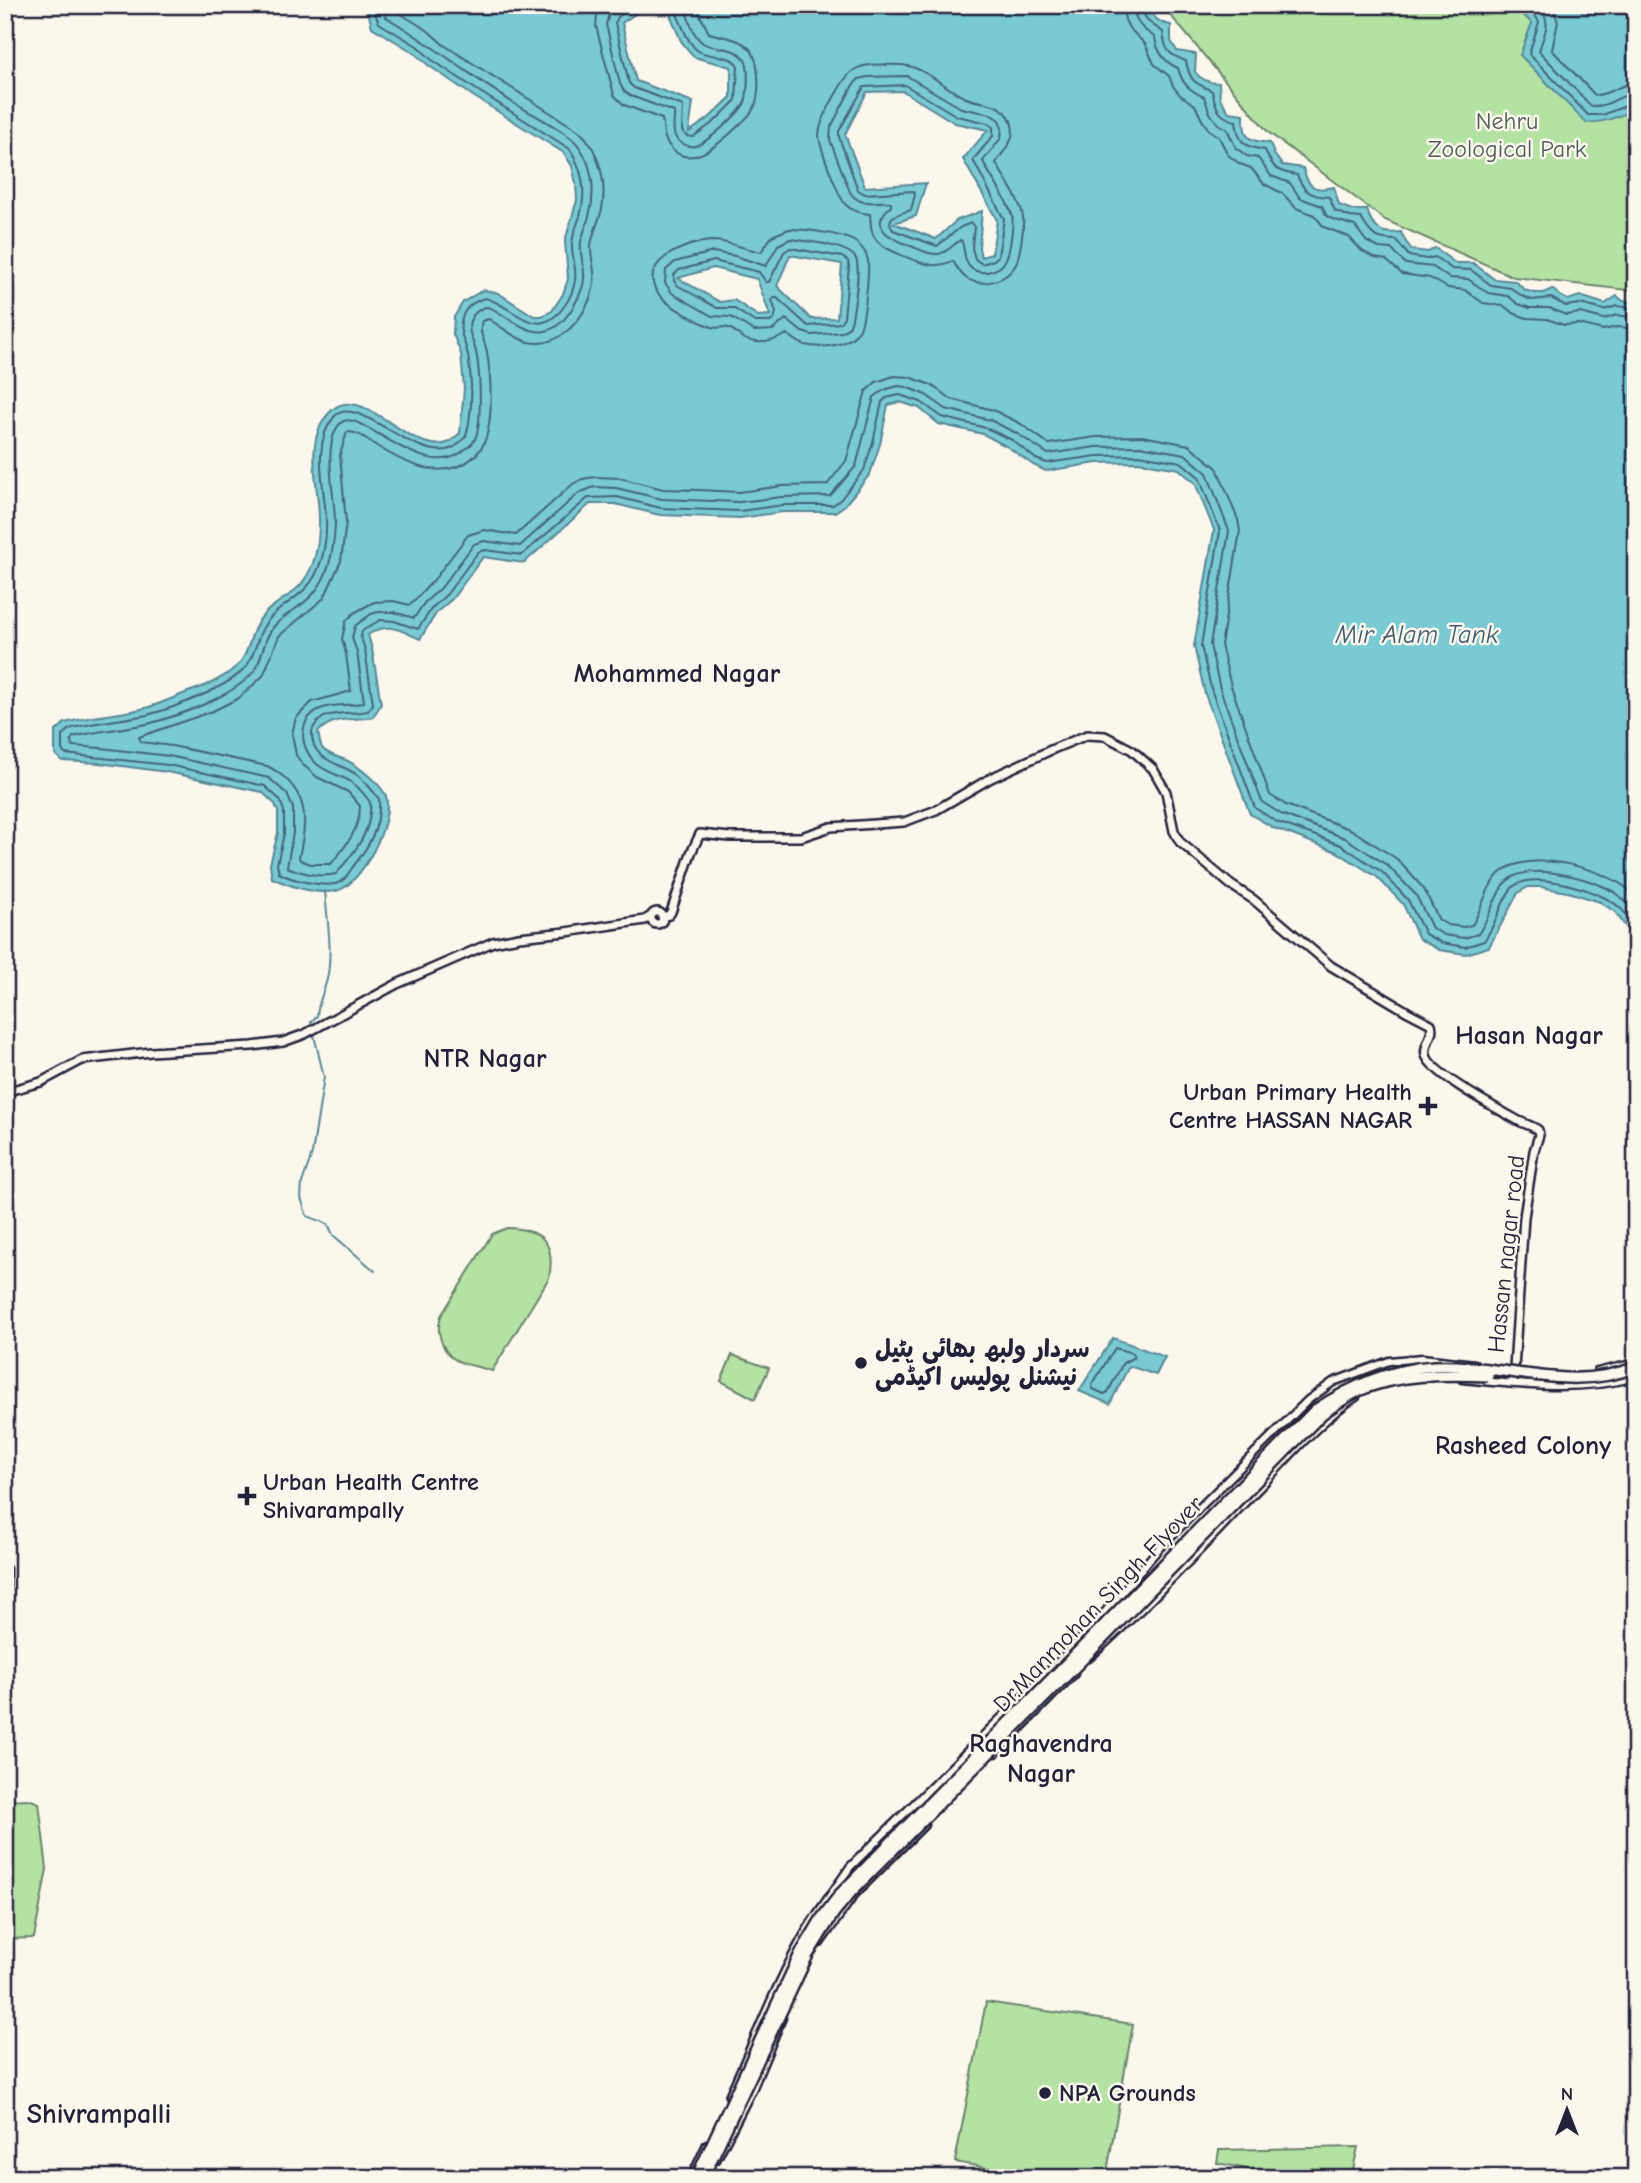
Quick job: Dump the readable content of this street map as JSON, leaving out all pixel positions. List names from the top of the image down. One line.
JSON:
{"streets":{"highway":["Dr.Manmohan Singh Flyover"],"main road":["Hassan nagar road"]},"districts":["Mohammed Nagar","Hasan Nagar","NTR Nagar","Rasheed Colony","Raghavendra Nagar","Shivrampalli"],"water":["Mir Alam Tank"],"parks":["Nehru Zoological Park"],"places":{"health":["Urban Primary Health Centre HASSAN NAGAR","Urban Health Centre Shivarampally"],"other":["سردار ولبھ بھائی پٹیل نیشنل پولیس اکیڈمی","NPA Grounds"]},"north":"top"}
